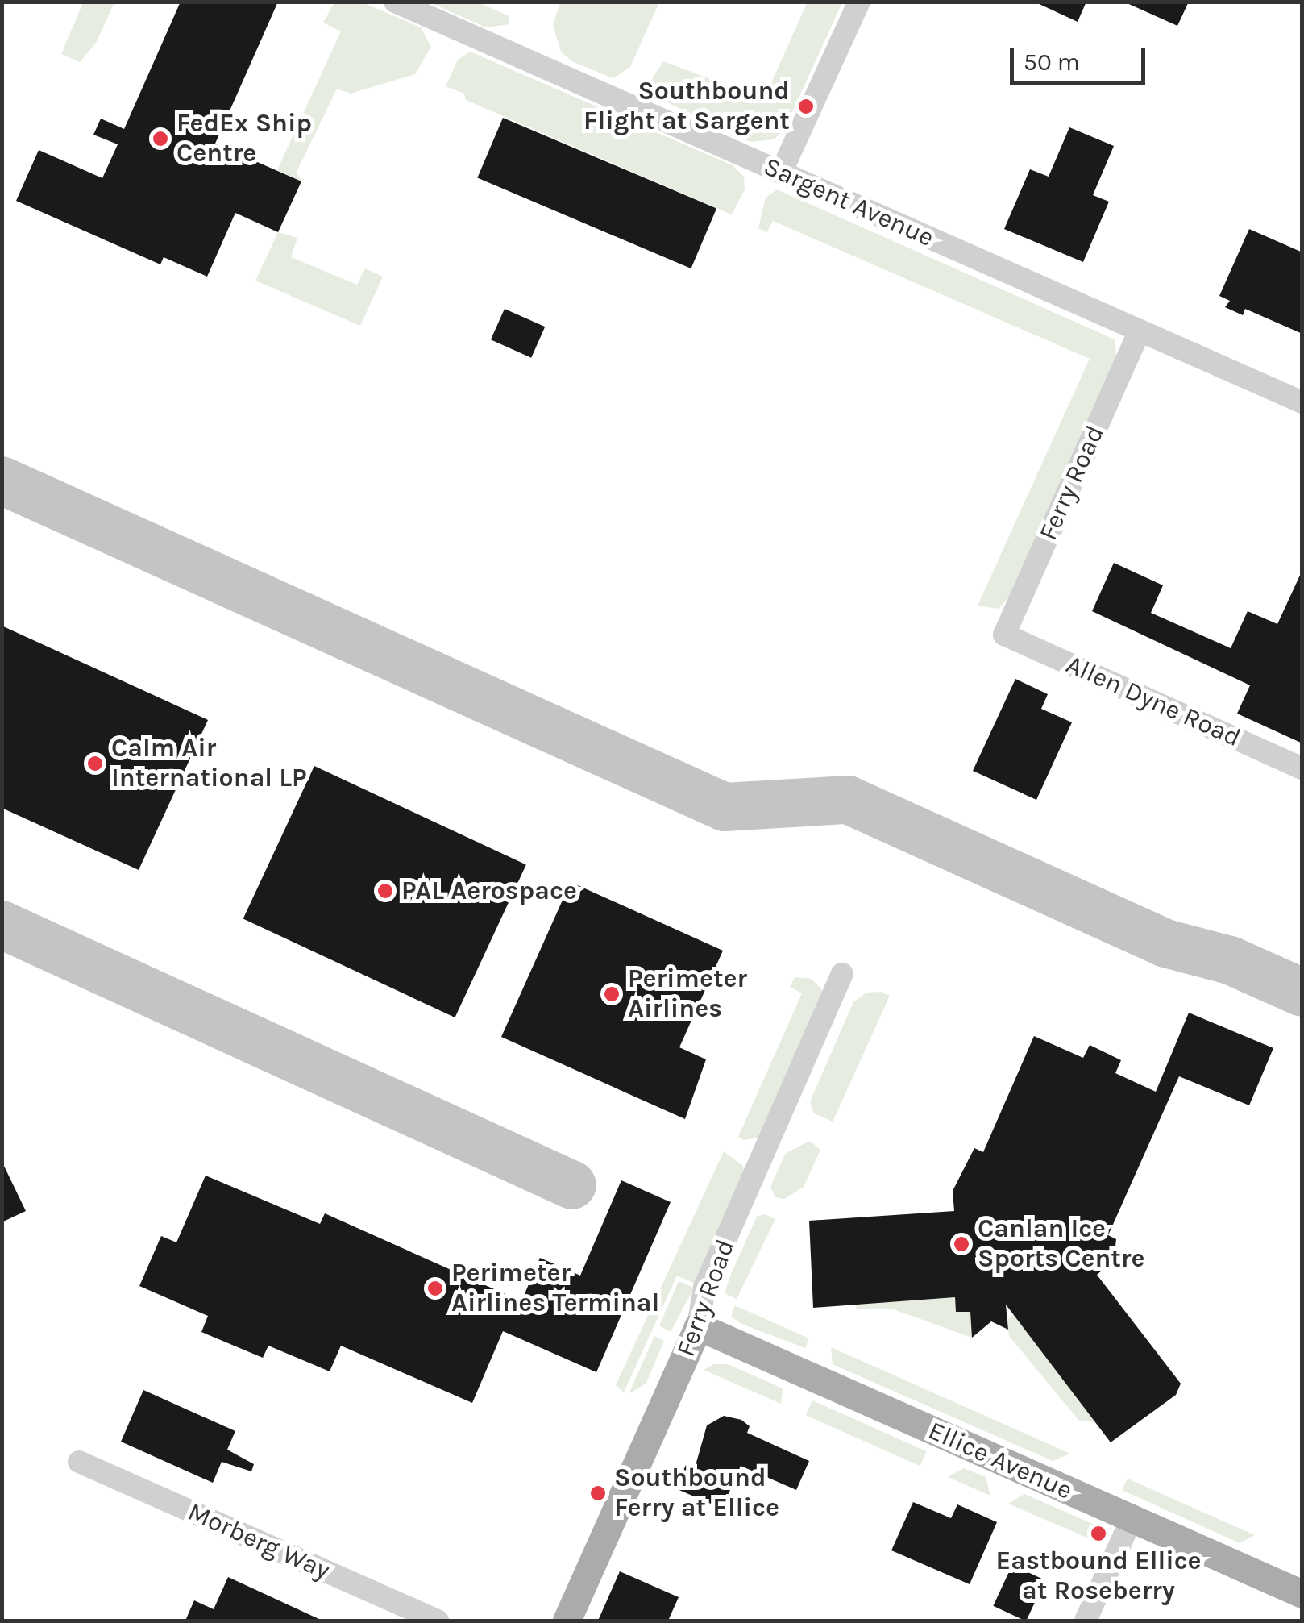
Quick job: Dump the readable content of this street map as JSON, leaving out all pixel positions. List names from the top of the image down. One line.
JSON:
{"streets":{"main road":["Ferry Road","Ellice Avenue"],"street":["Sargent Avenue","Allen Dyne Road","Morberg Way"]},"crossings":[["Sargent Avenue","Ferry Road"],["Ferry Road","Allen Dyne Road"],["Ferry Road","Ellice Avenue"]],"places":["Southbound Flight at Sargent","FedEx Ship Centre","Calm Air International LP","PAL Aerospace","Perimeter Airlines","Canlan Ice Sports Centre","Perimeter Airlines Terminal","Southbound Ferry at Ellice","Eastbound Ellice at Roseberry"],"scale_bar":"50 m"}
